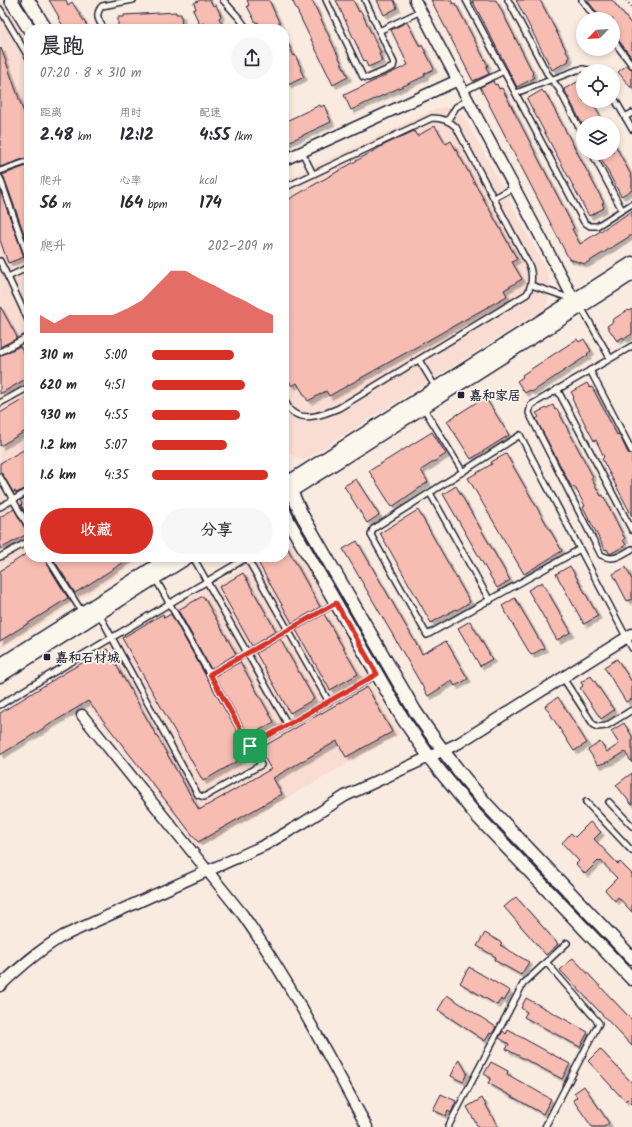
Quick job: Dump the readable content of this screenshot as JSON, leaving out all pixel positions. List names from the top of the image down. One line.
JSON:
{"places":{"transit":["嘉和家居","嘉和石材城"]},"north":"bottom left","page":{"heading":["晨跑","07:20 · 8 × 310 m"],"stats":[["距离","2.48 km"],["用时","12:12"],["配速","4:55 /km"],["爬升","56 m"],["心率","164 bpm"],["kcal","174"]],"chart":["爬升","202–209 m"],"list":[{"name":"310 m","note":"5:00"},{"name":"620 m","note":"4:51"},{"name":"930 m","note":"4:55"},{"name":"1.2 km","note":"5:07"},{"name":"1.6 km","note":"4:35"}],"buttons":["收藏","分享"]}}
